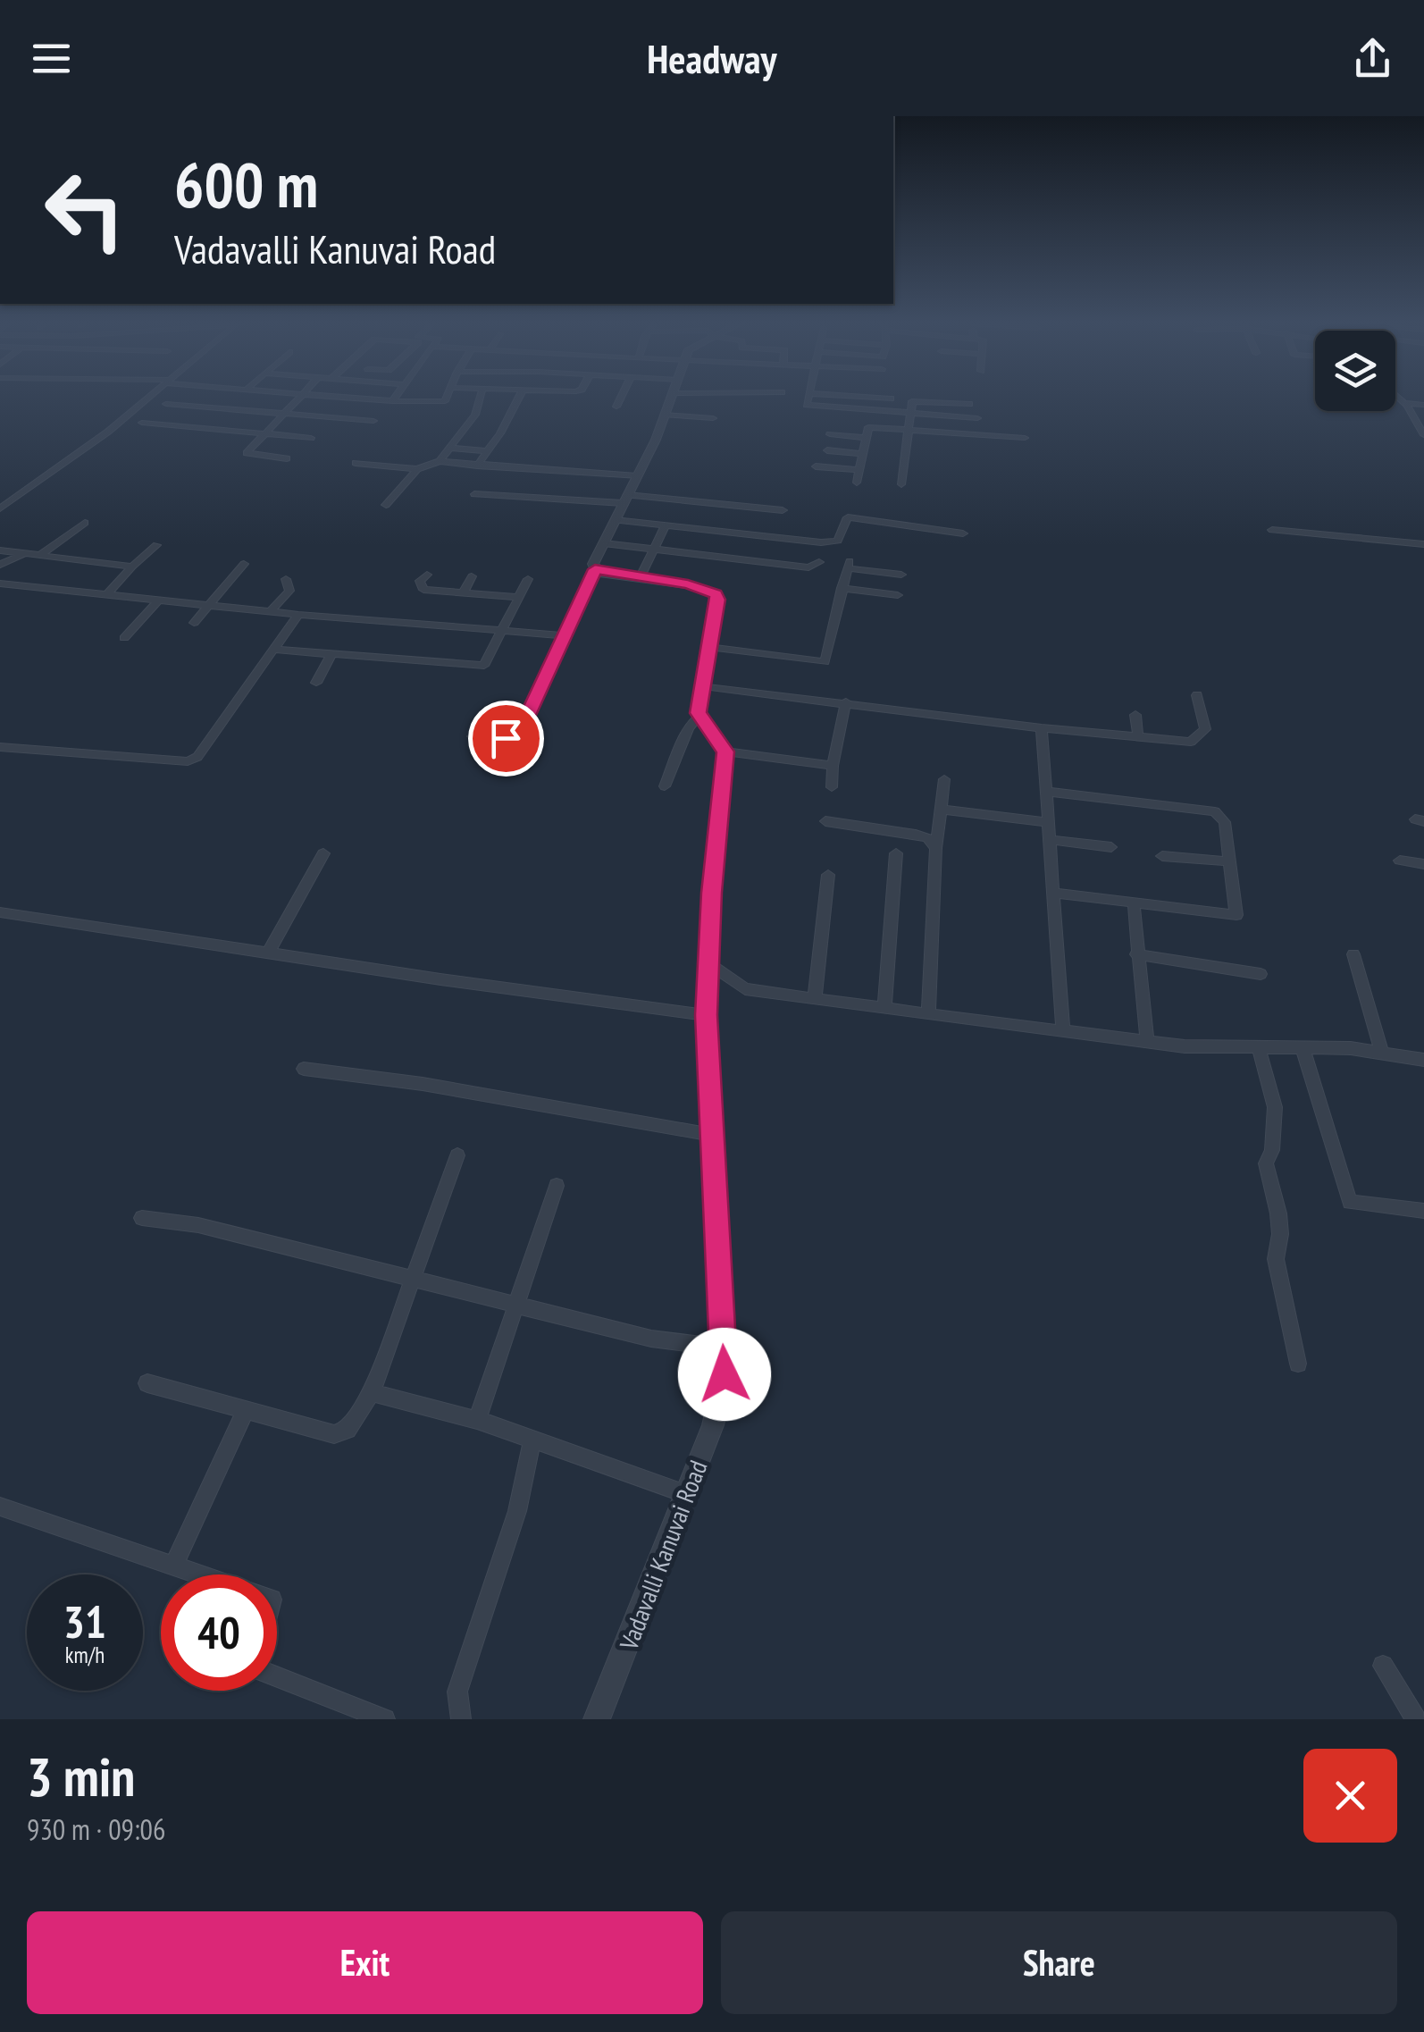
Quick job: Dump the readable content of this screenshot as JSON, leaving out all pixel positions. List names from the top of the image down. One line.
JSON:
{"streets":{"street":["Vadavalli Kanuvai Road"]},"page":{"header":"Headway","turn":["600 m","Vadavalli Kanuvai Road"],"speed":"31 km/h","limit":"40","heading":["3 min","930 m · 09:06"],"buttons":["Exit","Share"]}}
